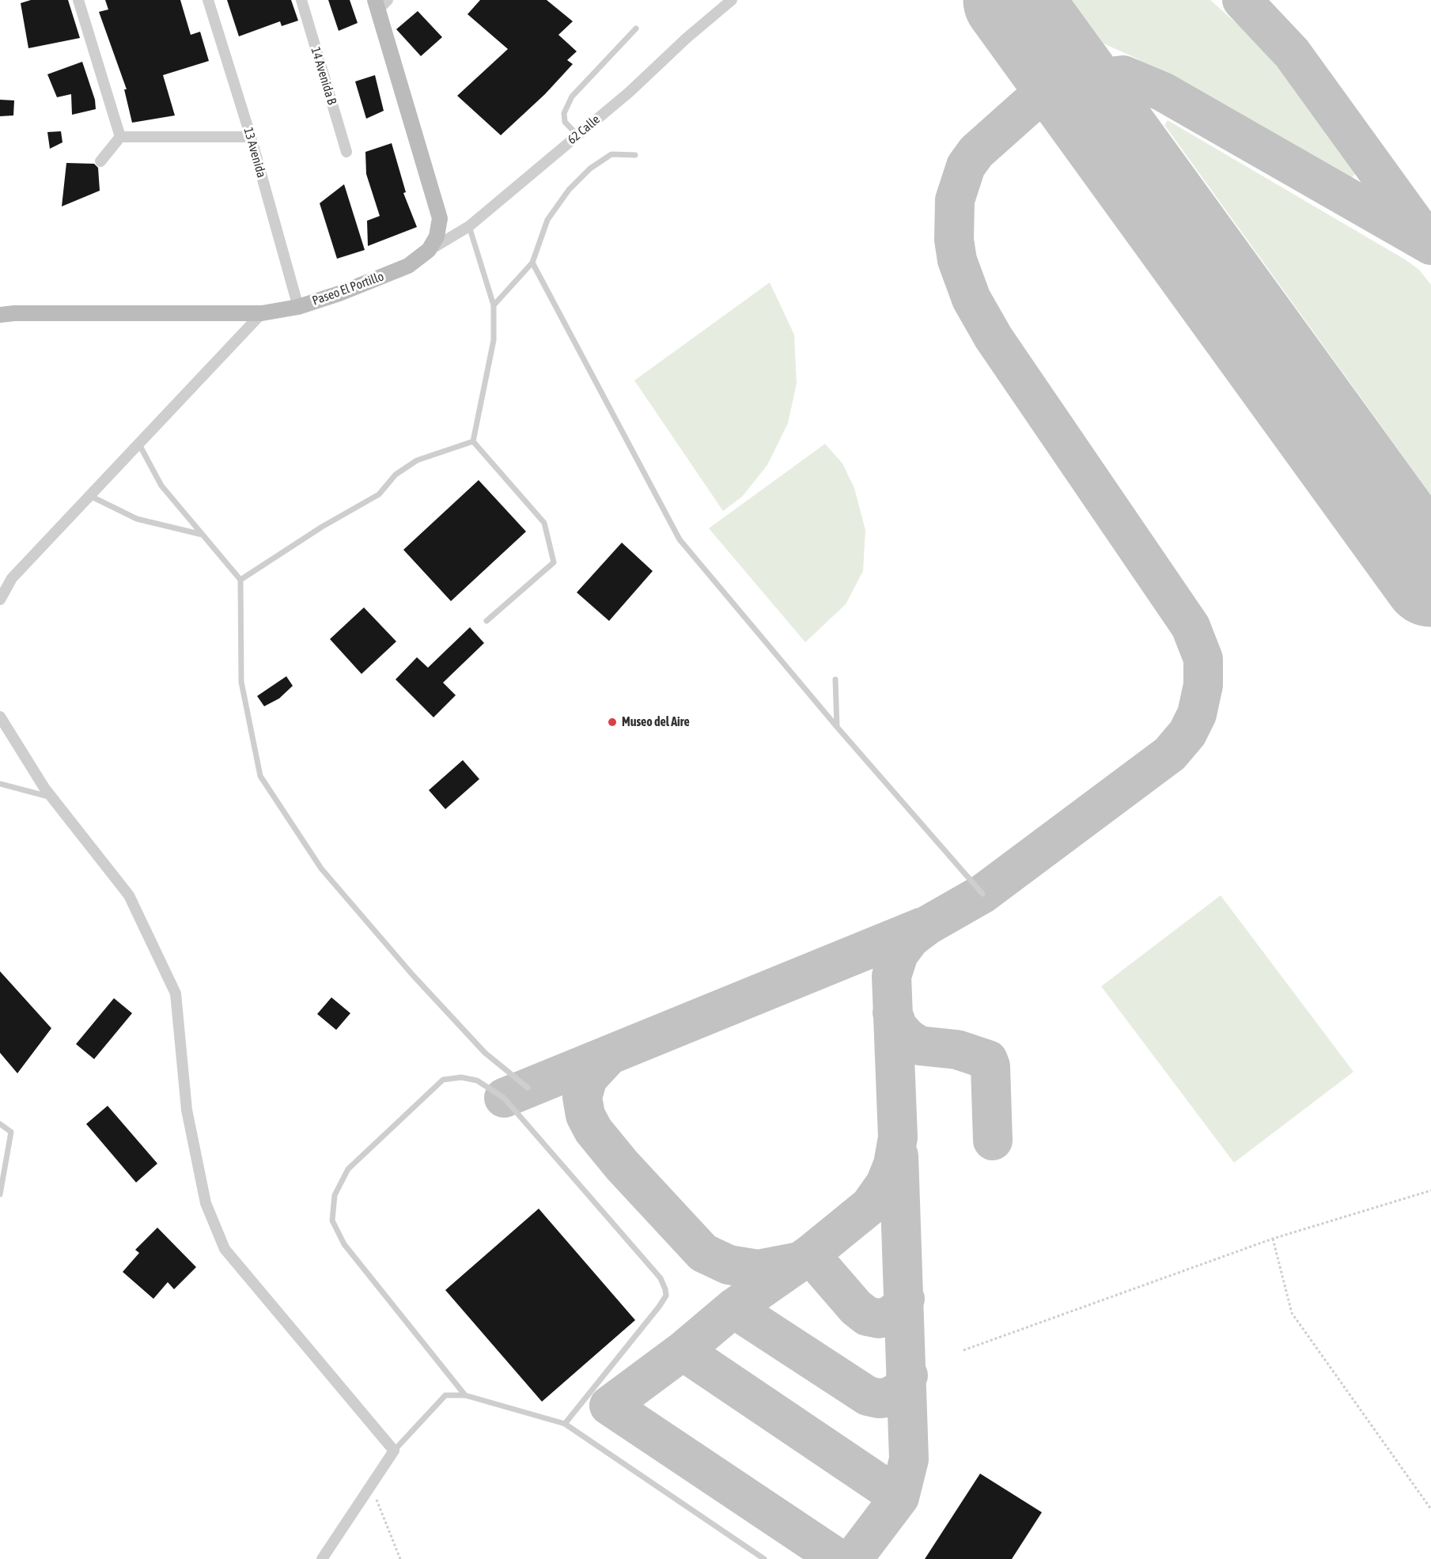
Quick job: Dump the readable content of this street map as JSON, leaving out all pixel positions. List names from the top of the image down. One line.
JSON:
{"streets":{"main road":["Paseo El Portillo"],"street":["14 Avenida B","62 Calle","13 Avenida"]},"crossings":[["62 Calle","Paseo El Portillo"],["13 Avenida","Paseo El Portillo"]],"places":["Museo del Aire"]}
